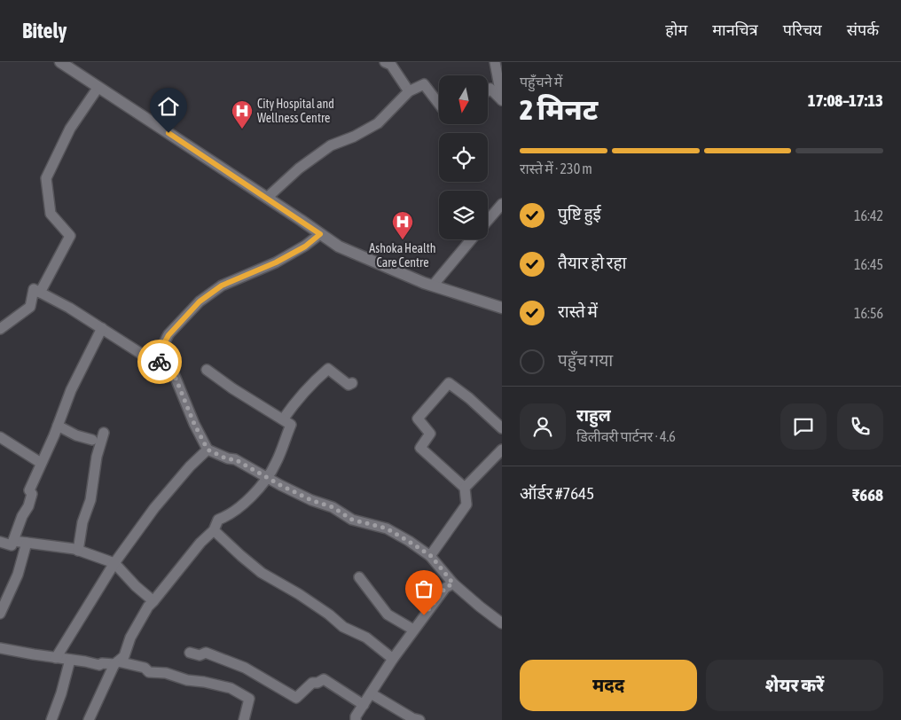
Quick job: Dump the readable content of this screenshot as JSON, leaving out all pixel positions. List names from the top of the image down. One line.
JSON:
{"places":{"hospital":["City Hospital and Wellness Centre","Ashoka Health Care Centre"]},"north":"bottom","page":{"header":"Bitely","nav":["होम","मानचित्र","परिचय","संपर्क"],"heading":["2 मिनट","पहुँचने में","17:08–17:13"],"panel":["राहुल","डिलीवरी पार्टनर · 4.6","ऑर्डर #7645","₹668"],"bar":"रास्ते में · 230 m","list":[["पुष्टि हुई","16:42"],["तैयार हो रहा","16:45"],["रास्ते में","16:56"],"पहुँच गया"],"buttons":["मदद","शेयर करें"]}}
